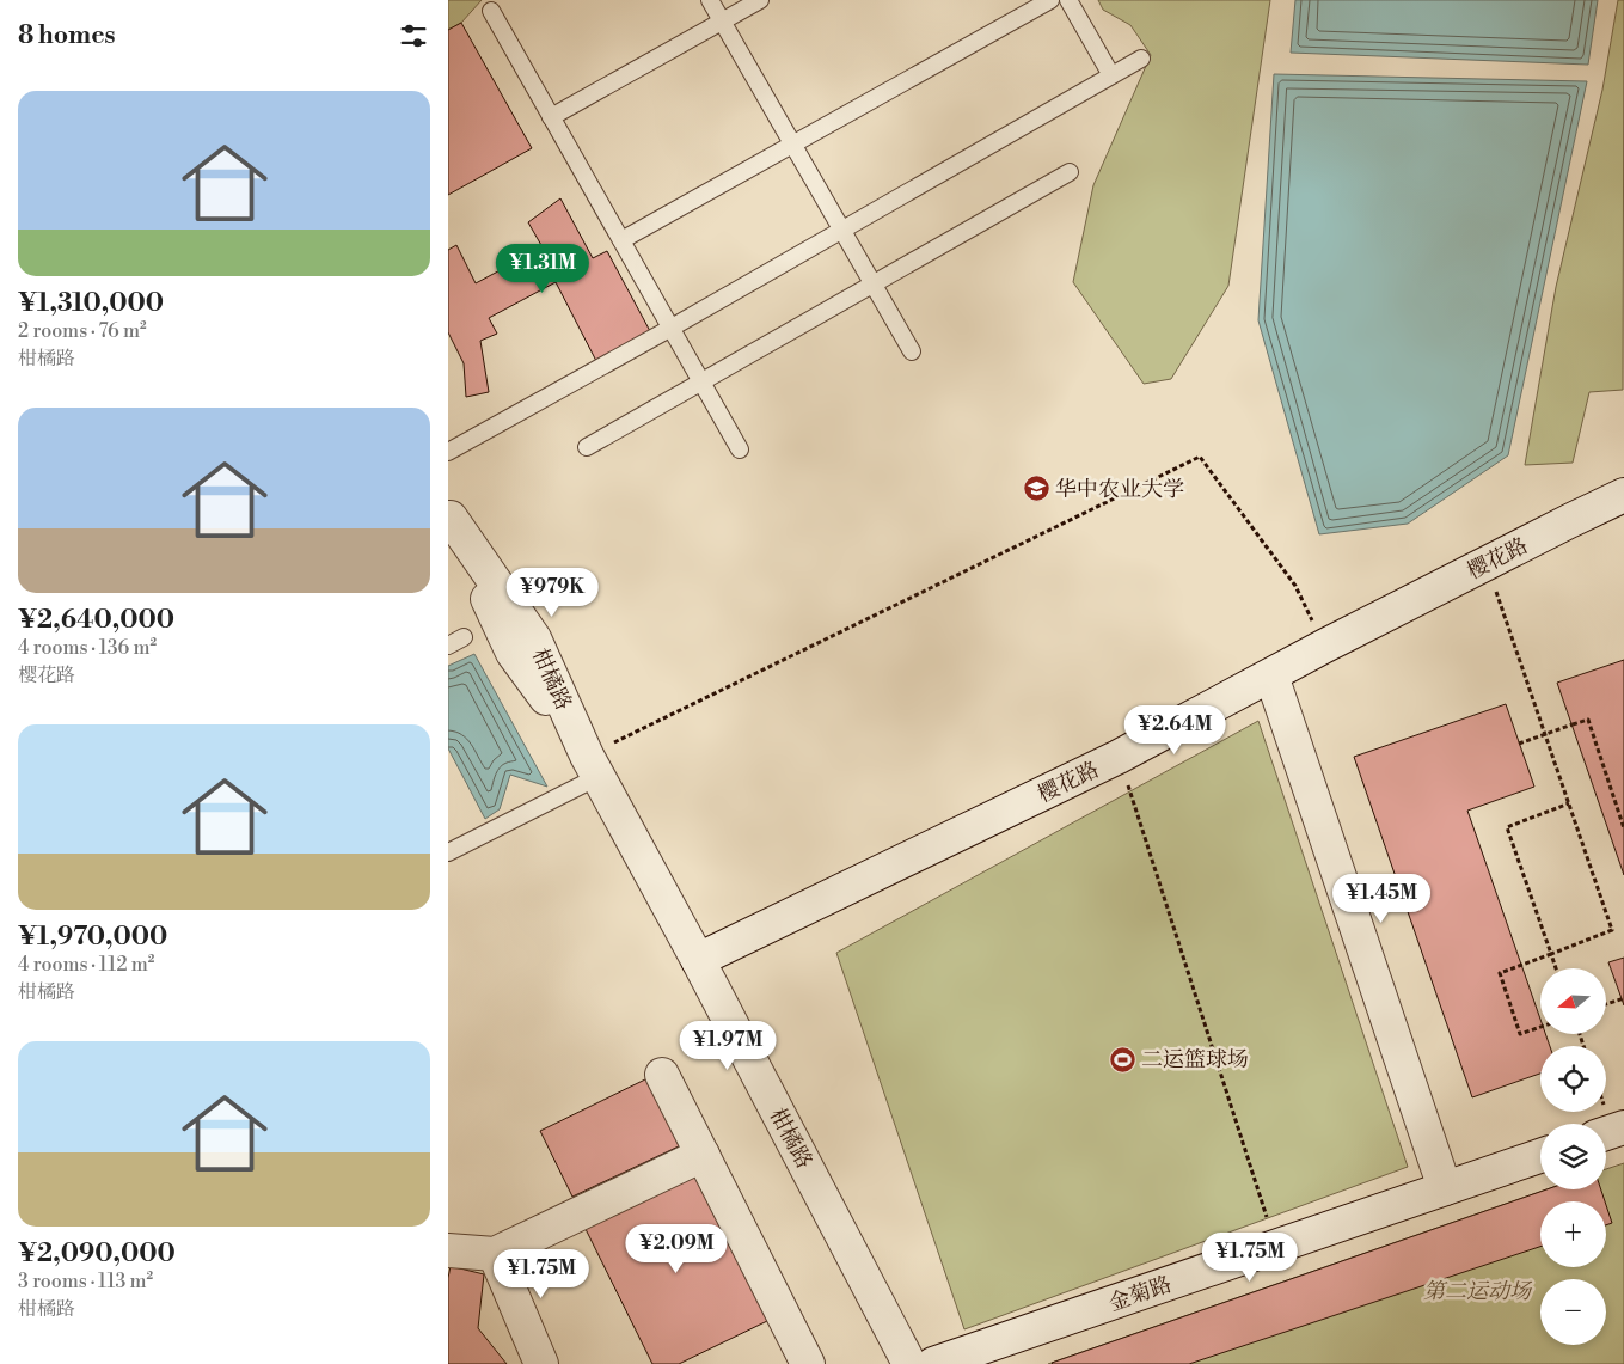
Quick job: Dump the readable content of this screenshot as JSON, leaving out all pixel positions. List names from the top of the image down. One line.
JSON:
{"streets":{"street":["樱花路","柑橘路","金菊路"]},"crossings":[["樱花路","柑橘路"]],"parks":["第二运动场"],"places":{"school or university":["华中农业大学"],"sports":["二运篮球场"]},"north":"left","page":{"heading":"8 homes","list":[{"name":"¥1,310,000","note":"2 rooms · 76 m² · 柑橘路"},{"name":"¥2,640,000","note":"4 rooms · 136 m² · 樱花路"},{"name":"¥1,970,000","note":"4 rooms · 112 m² · 柑橘路"},{"name":"¥2,090,000","note":"3 rooms · 113 m² · 柑橘路"}],"price":["¥1.31M","¥979K","¥2.64M","¥1.45M","¥1.97M","¥2.09M","¥1.75M","¥1.75M"],"map_buttons":["+","−"]}}
